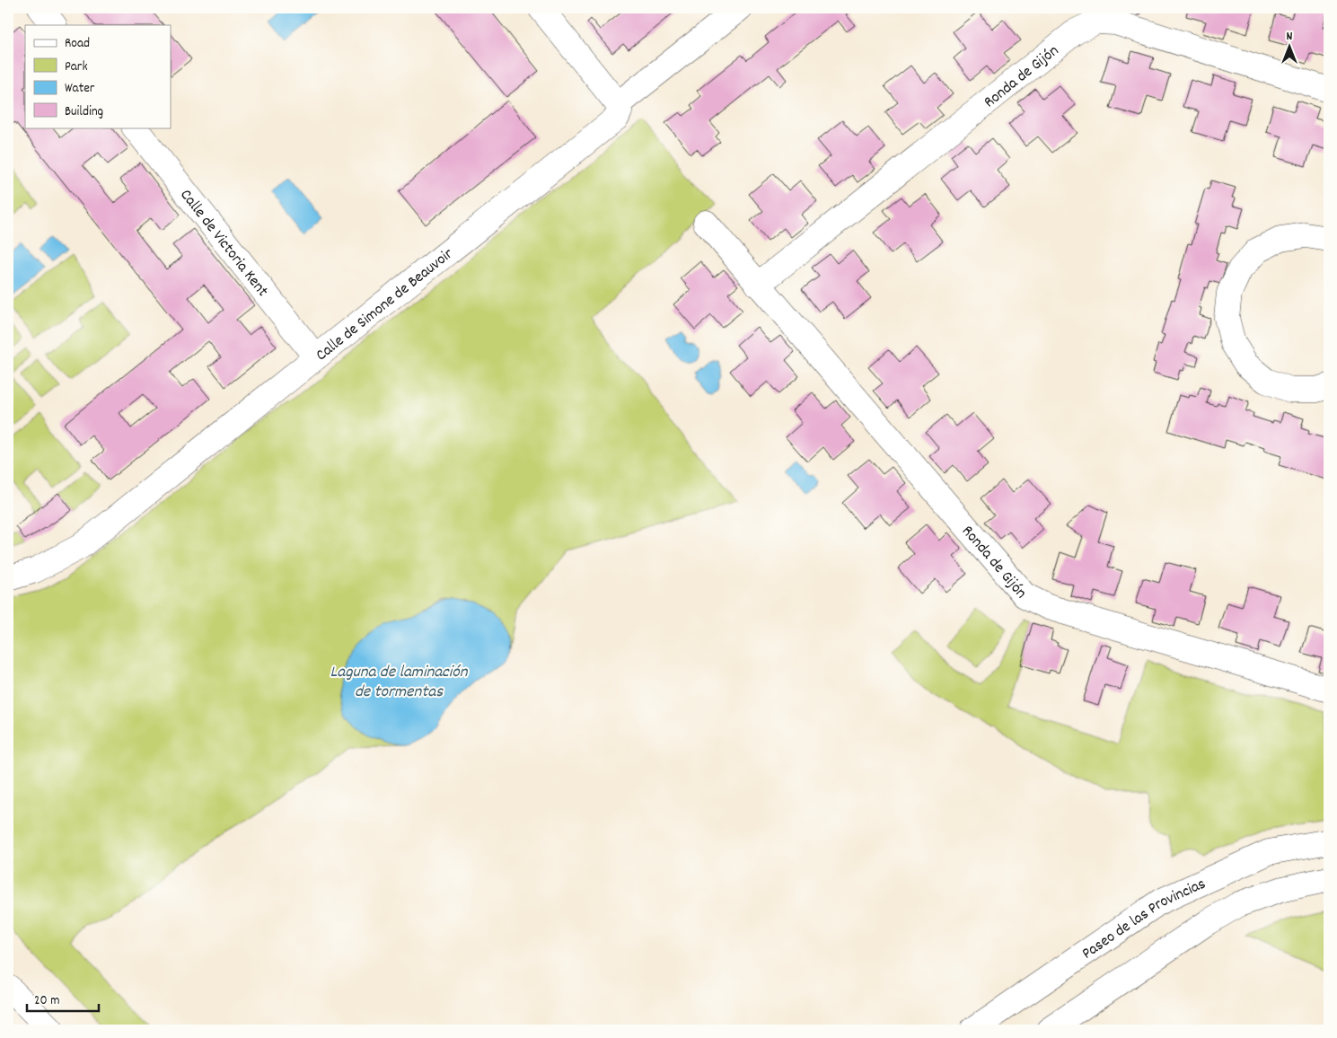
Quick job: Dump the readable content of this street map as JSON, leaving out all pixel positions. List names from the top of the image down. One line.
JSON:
{"streets":{"street":["Ronda de Gijón","Calle de Victoria Kent","Calle de Simone de Beauvoir","Paseo de las Provincias"]},"crossings":[["Calle de Victoria Kent","Calle de Simone de Beauvoir"]],"water":["Laguna de laminación de tormentas"],"legend":["Road","Park","Water","Building"],"scale_bar":"20 m","north":"top"}
